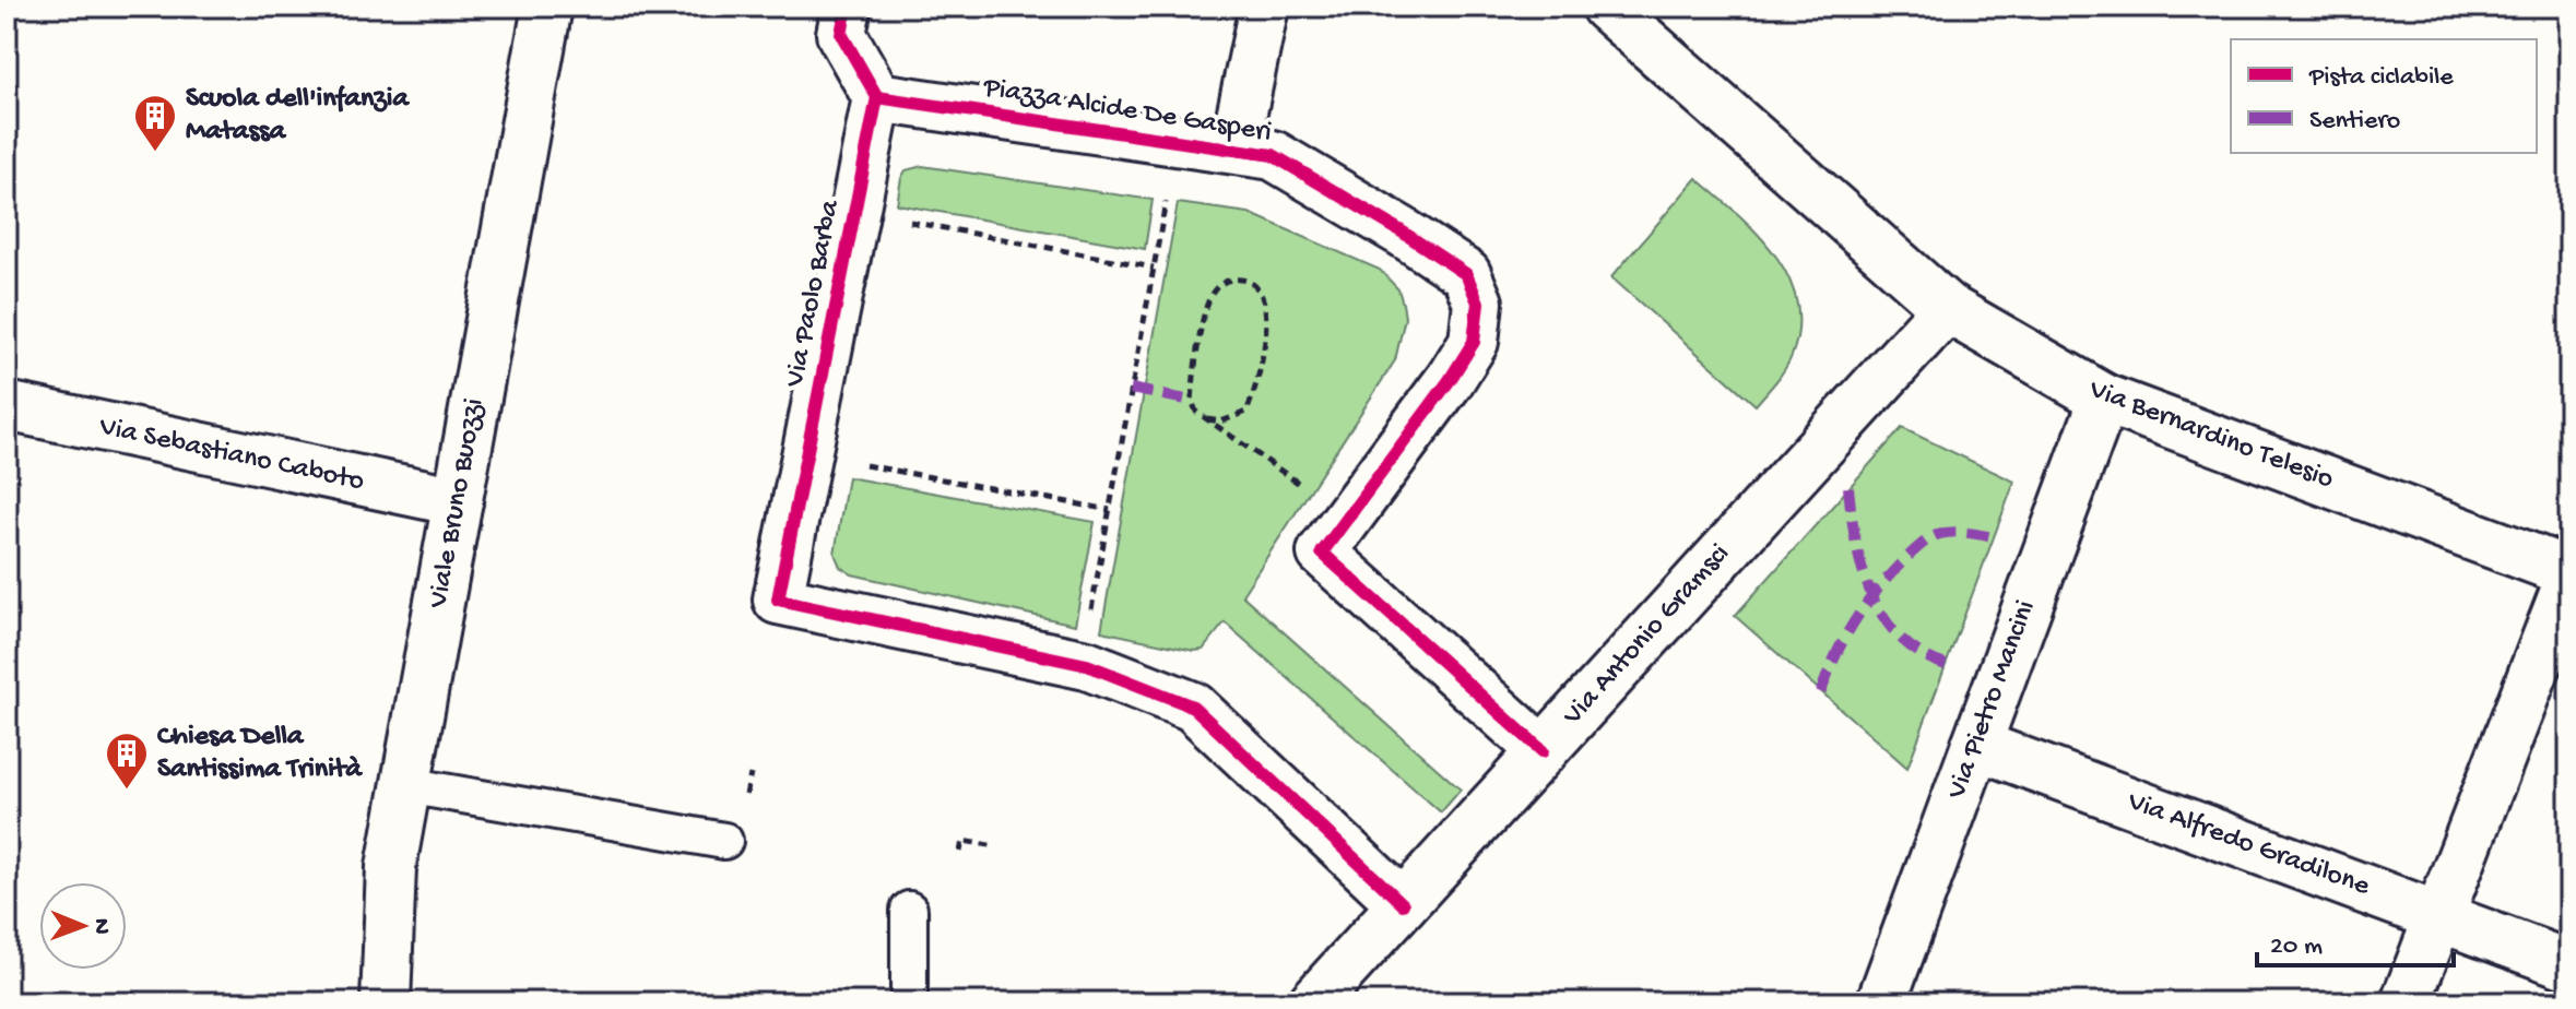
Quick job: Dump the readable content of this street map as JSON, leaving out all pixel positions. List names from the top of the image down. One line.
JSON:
{"streets":{"street":["Piazza Alcide De Gasperi","Via Paolo Barba","Via Bernardino Telesio","Via Sebastiano Caboto","Viale Bruno Buozzi","Via Antonio Gramsci","Via Pietro Mancini","Via Alfredo Gradilone"]},"crossings":[["Piazza Alcide De Gasperi","Via Paolo Barba"],["Piazza Alcide De Gasperi","Via Antonio Gramsci"],["Via Paolo Barba","Via Antonio Gramsci"],["Via Bernardino Telesio","Via Antonio Gramsci"],["Via Bernardino Telesio","Via Pietro Mancini"],["Via Sebastiano Caboto","Viale Bruno Buozzi"],["Via Pietro Mancini","Via Alfredo Gradilone"]],"places":{"building":["Scuola dell'infanzia Matassa","Chiesa Della Santissima Trinità"]},"legend":["Pista ciclabile","Sentiero"],"scale_bar":"20 m","north":"right"}
